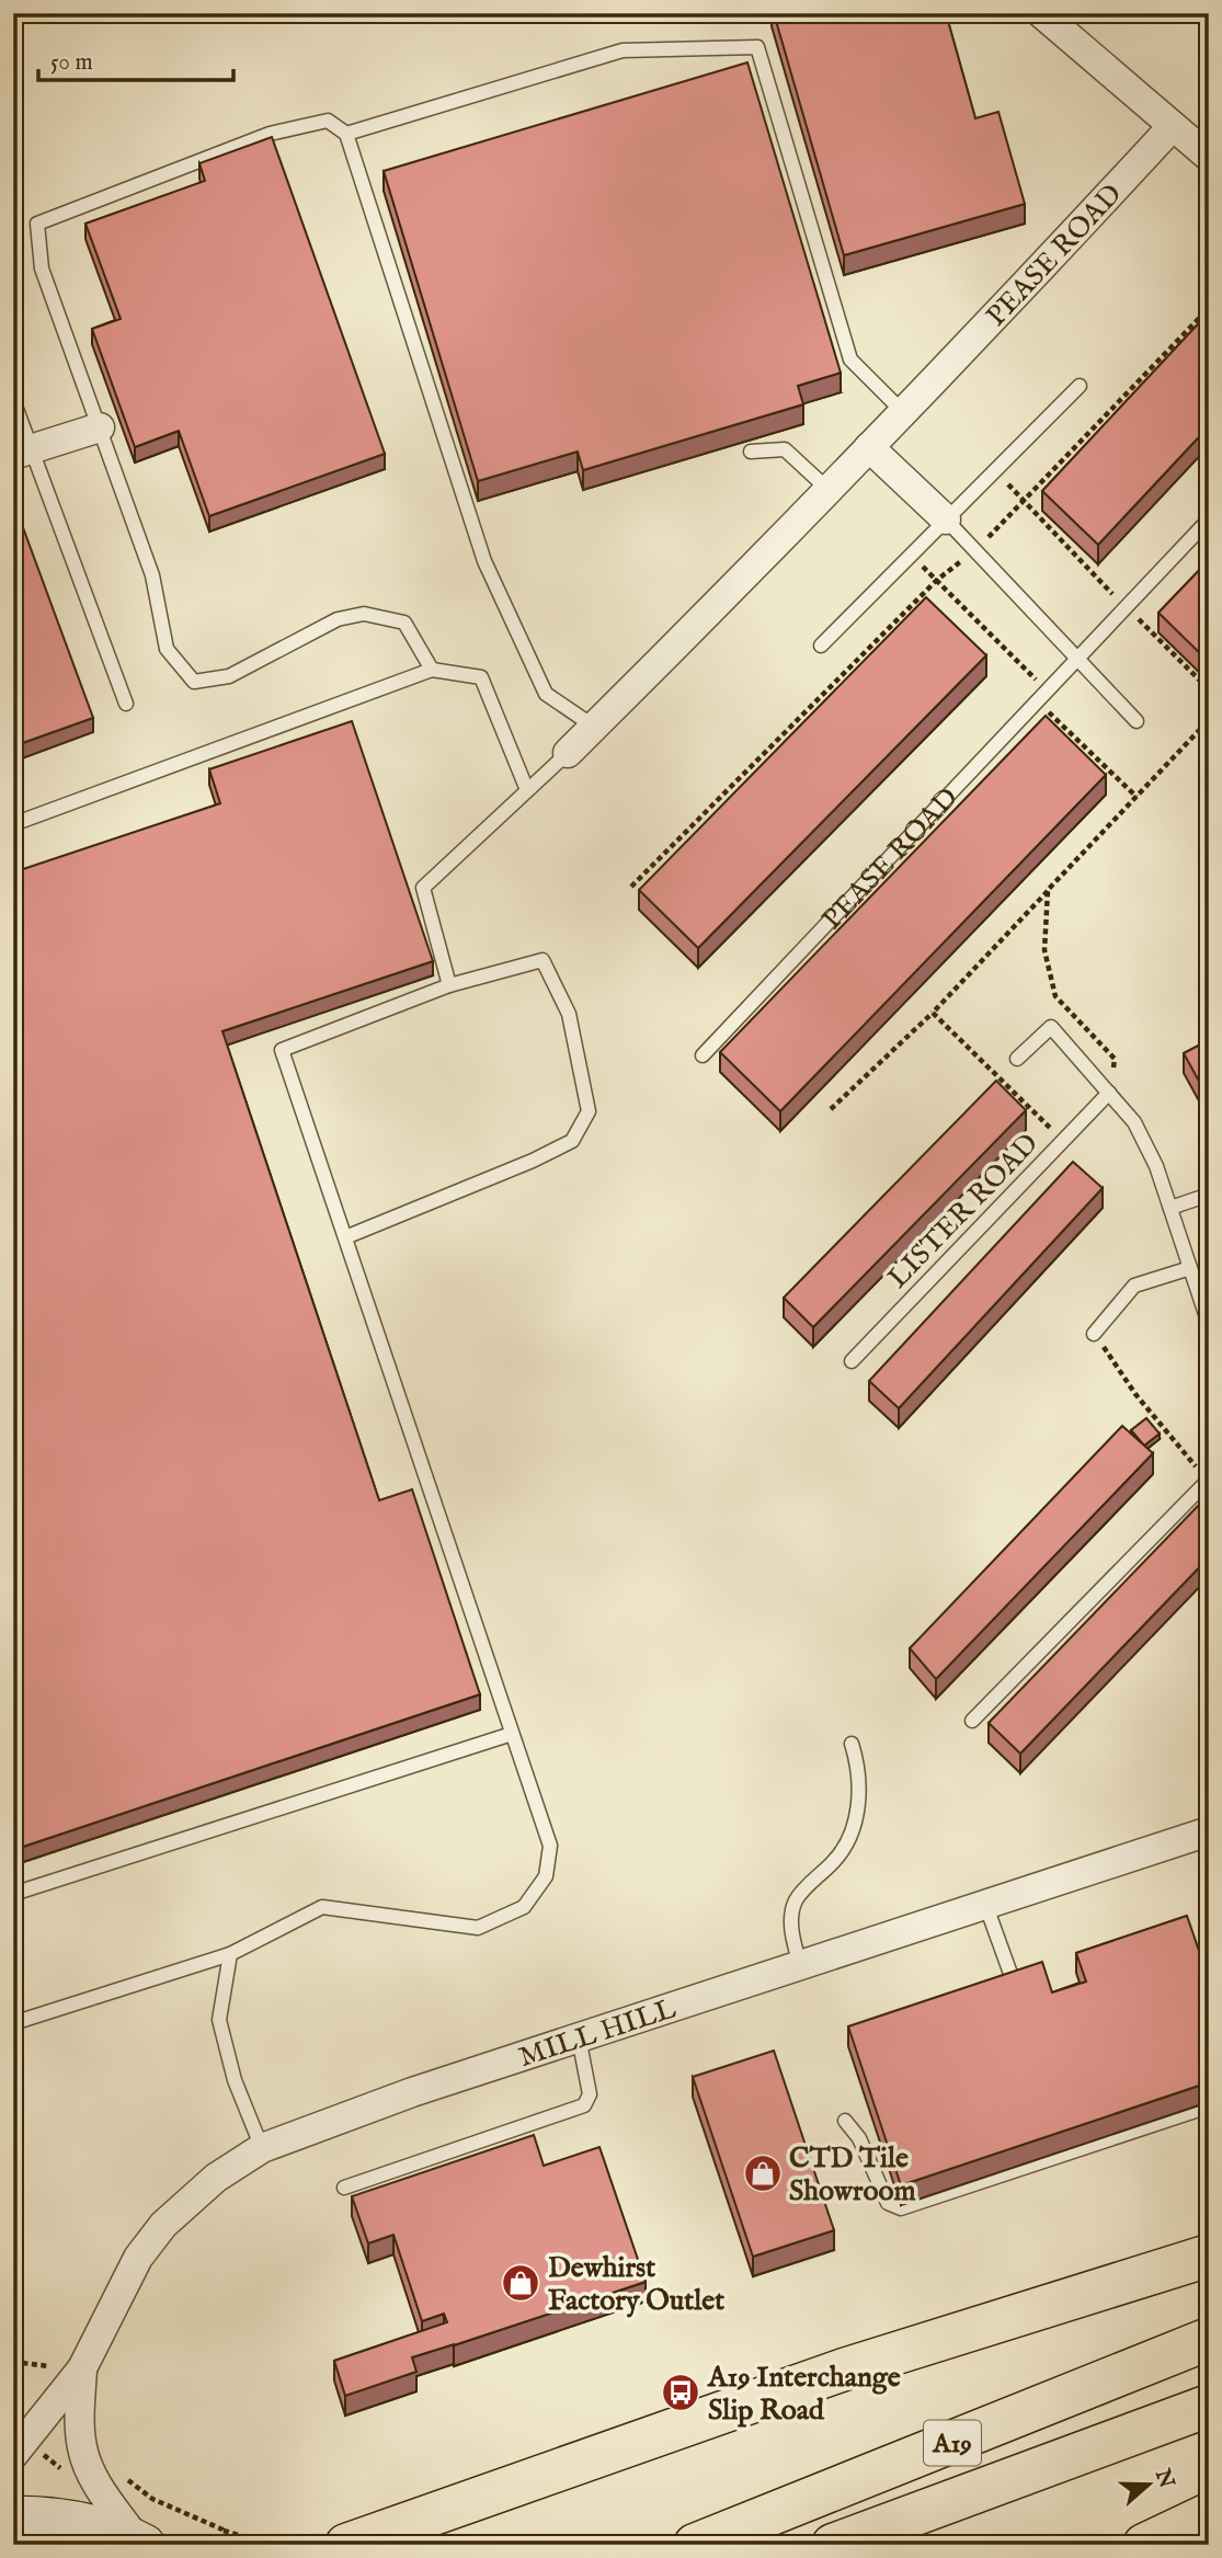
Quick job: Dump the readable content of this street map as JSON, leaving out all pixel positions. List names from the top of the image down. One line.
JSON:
{"streets":{"highway":["A19"],"street":["PEASE ROAD","MILL HILL"],"lane":["LISTER ROAD"]},"places":{"shop":["CTD Tile Showroom","Dewhirst Factory Outlet"],"bus stop":["A19 Interchange Slip Road"]},"scale_bar":"50 m","north":"right"}
